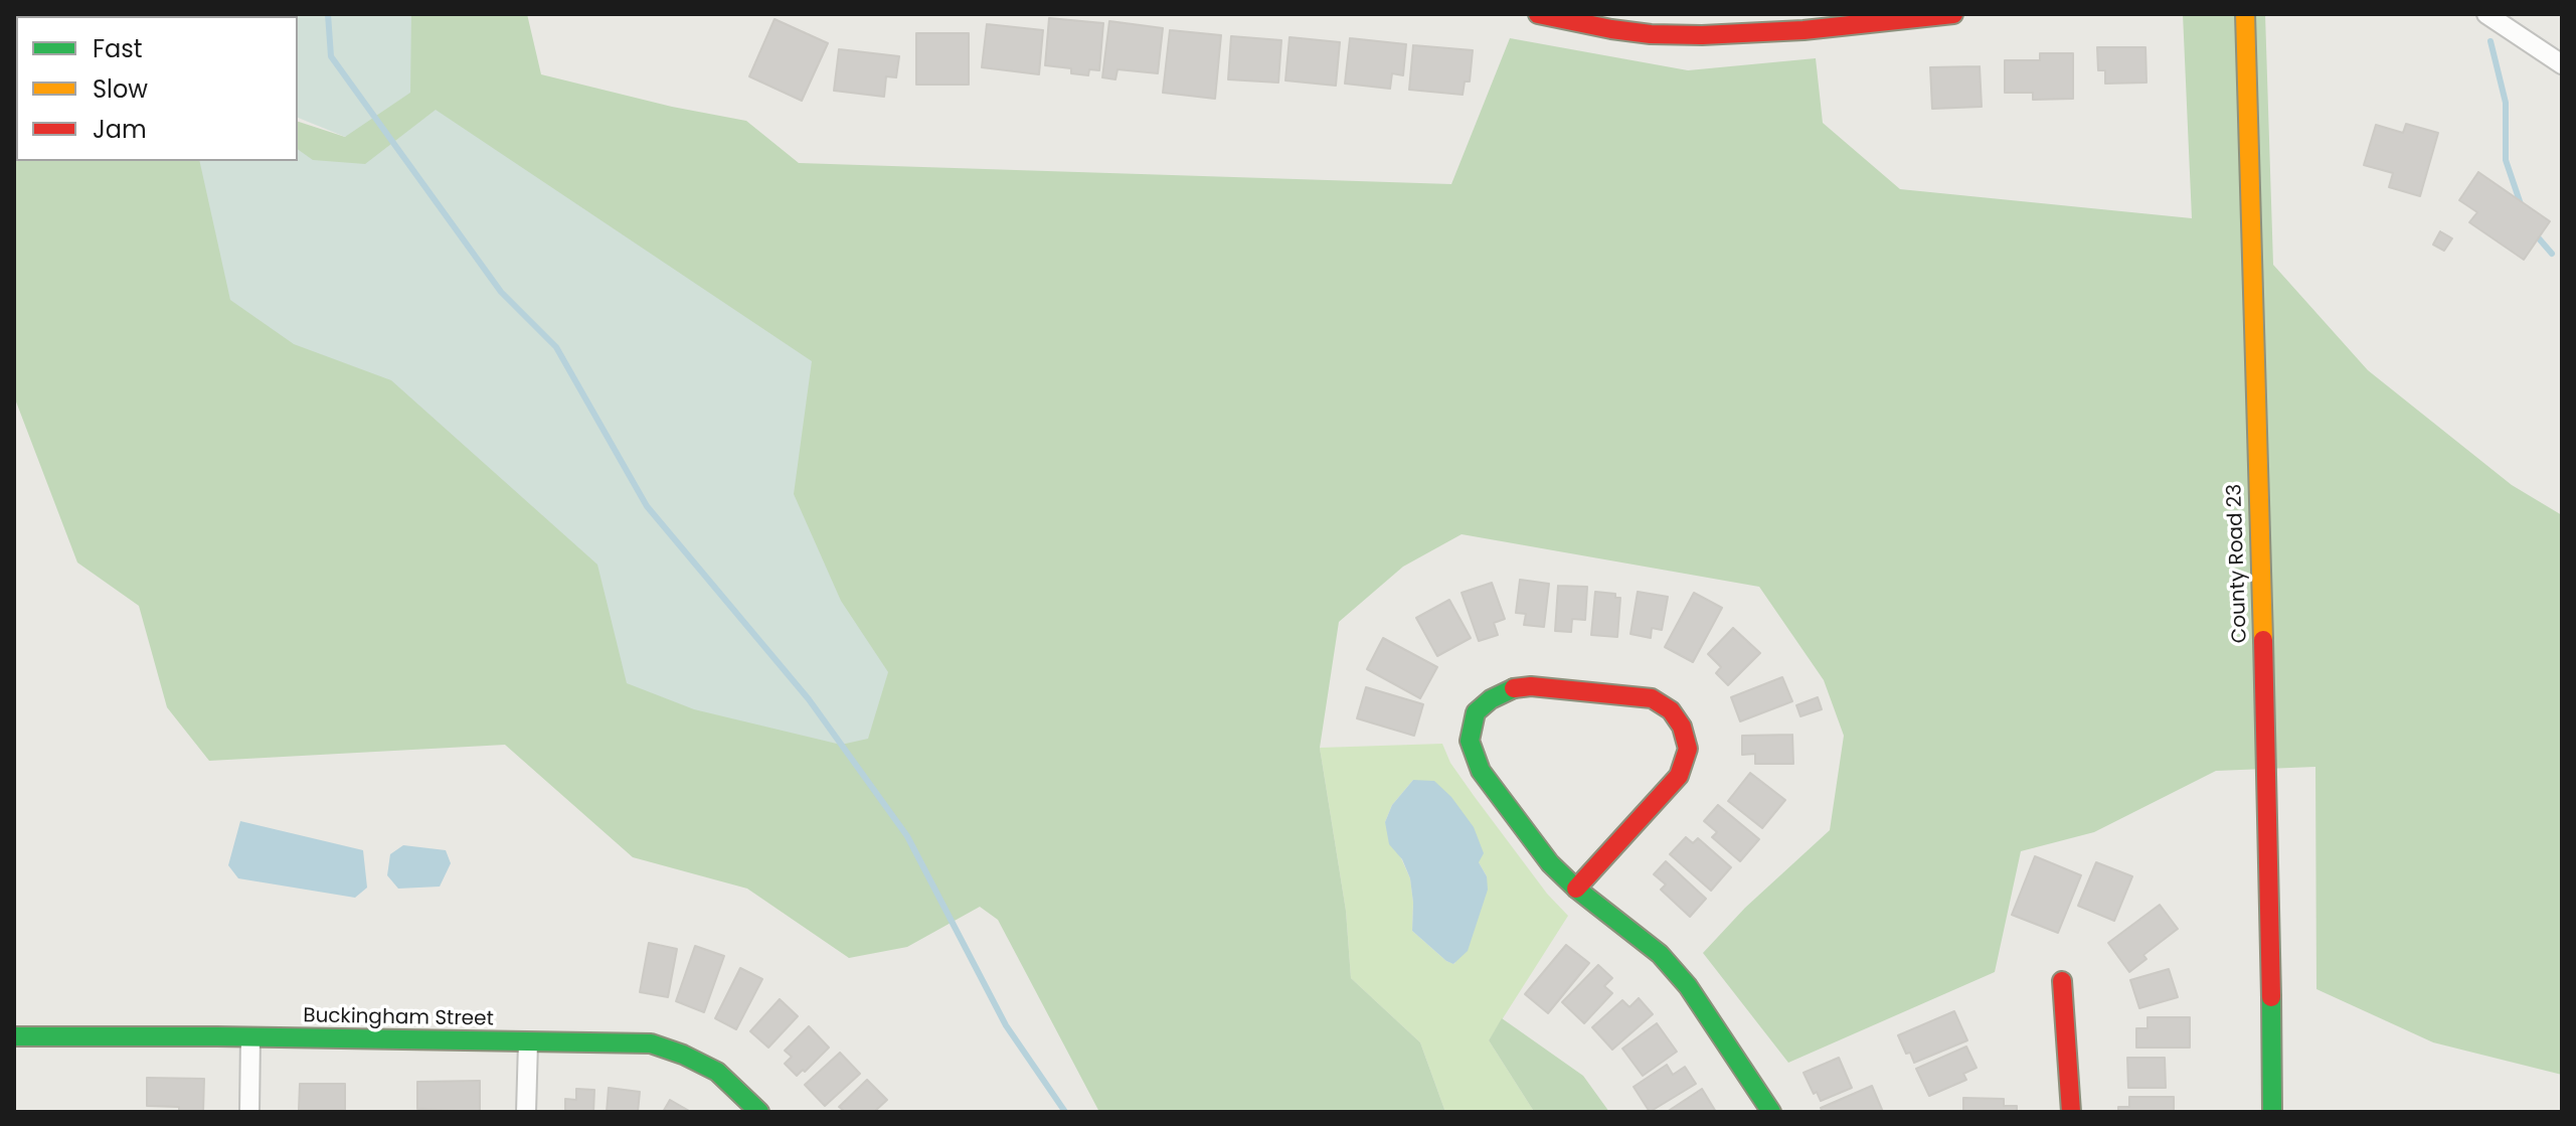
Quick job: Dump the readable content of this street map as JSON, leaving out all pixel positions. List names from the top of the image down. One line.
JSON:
{"streets":{"street":["County Road 23","Buckingham Street"]},"legend":["Fast","Slow","Jam"]}
